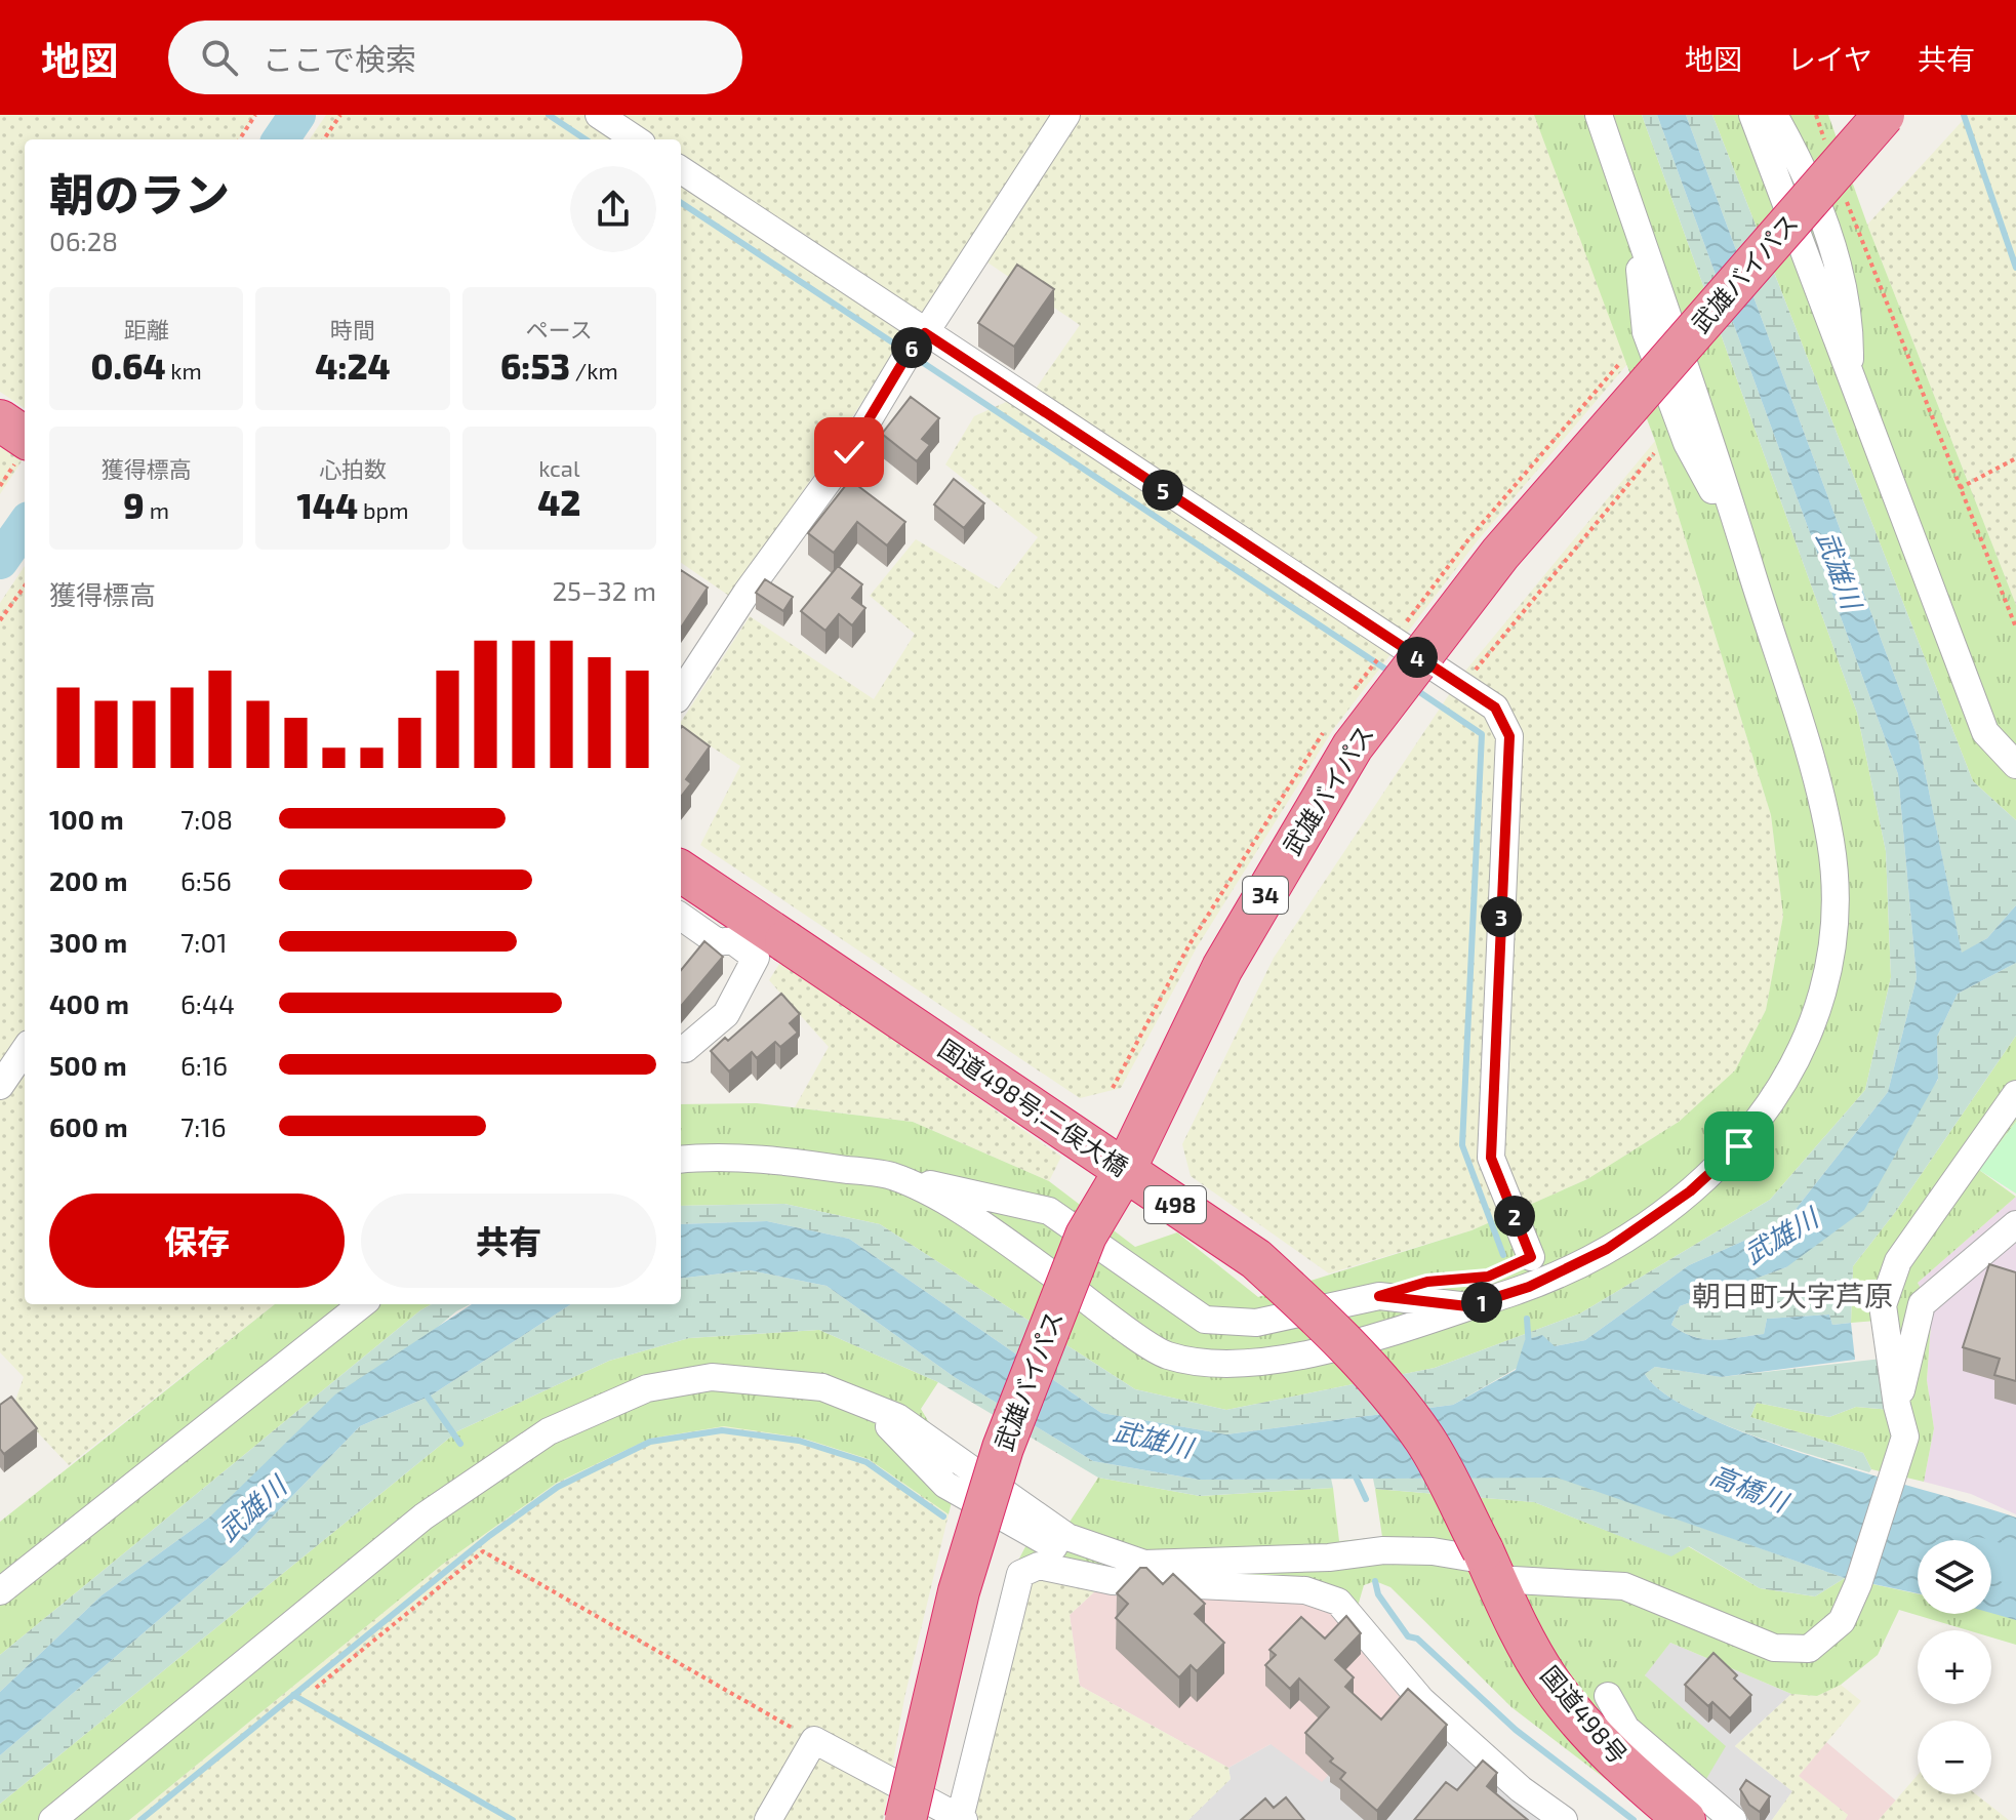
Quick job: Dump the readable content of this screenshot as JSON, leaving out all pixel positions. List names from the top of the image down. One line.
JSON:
{"streets":{"highway":["武雄バイパス","34","国道498号;二俣大橋","498","国道498号"]},"crossings":[["武雄バイパス","国道498号;二俣大橋"],["国道498号;二俣大橋","国道498号"]],"districts":["朝日町大字芦原"],"water":["武雄川","高橋川"],"page":{"header":"地図","search":"ここで検索","nav":["地図","レイヤ","共有"],"heading":["朝のラン","06:28"],"stats":[["距離","0.64 km"],["時間","4:24"],["ペース","6:53 /km"],["獲得標高","9 m"],["心拍数","144 bpm"],["kcal","42"]],"pins":["6","5","4","3","2","1"],"chart":["獲得標高","25–32 m"],"list":[{"name":"100 m","note":"7:08"},{"name":"200 m","note":"6:56"},{"name":"300 m","note":"7:01"},{"name":"400 m","note":"6:44"},{"name":"500 m","note":"6:16"},{"name":"600 m","note":"7:16"}],"buttons":["保存","共有"],"map_buttons":["+","−"]}}
